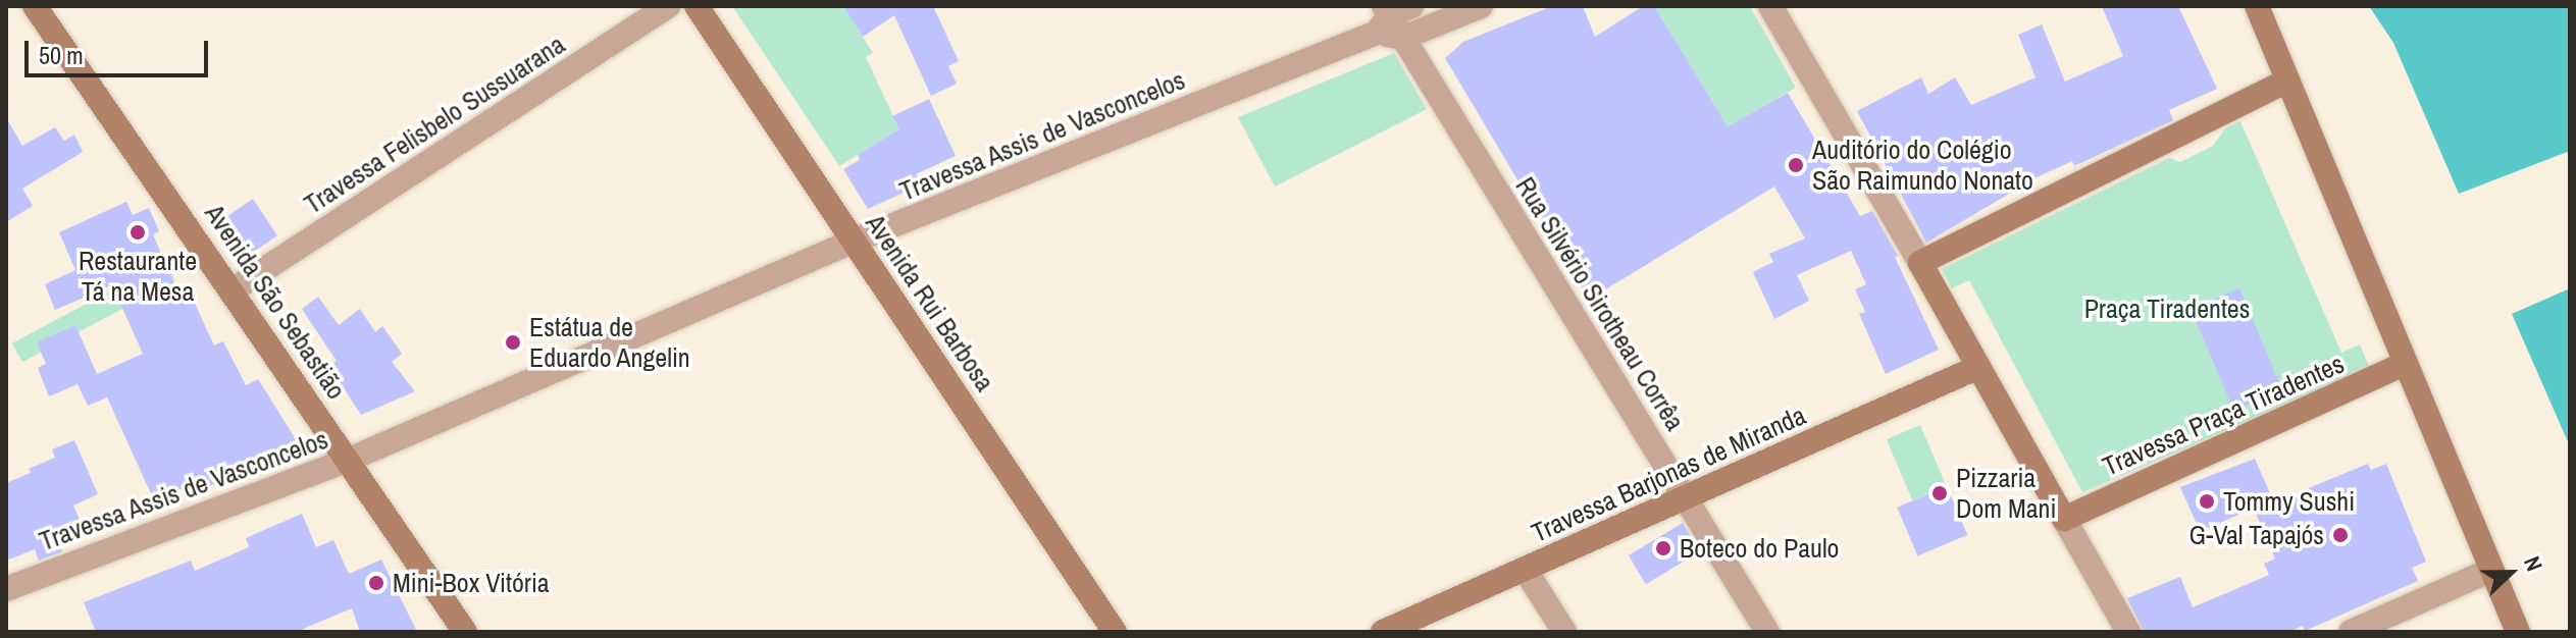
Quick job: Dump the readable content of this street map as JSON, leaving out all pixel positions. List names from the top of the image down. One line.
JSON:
{"streets":{"street":["Travessa Felisbelo Sussuarana","Travessa Assis de Vasconcelos","Avenida São Sebastião","Avenida Rui Barbosa","Rua Silvério Sirotheau Corrêa","Travessa Praça Tiradentes","Travessa Barjonas de Miranda"]},"crossings":[["Travessa Felisbelo Sussuarana","Avenida São Sebastião"],["Travessa Assis de Vasconcelos","Avenida São Sebastião"],["Travessa Assis de Vasconcelos","Avenida Rui Barbosa"],["Travessa Assis de Vasconcelos","Rua Silvério Sirotheau Corrêa"],["Rua Silvério Sirotheau Corrêa","Travessa Barjonas de Miranda"]],"parks":["Praça Tiradentes"],"places":["Auditório do Colégio São Raimundo Nonato","Restaurante Tá na Mesa","Estátua de Eduardo Angelin","Pizzaria Dom Mani","Tommy Sushi","G-Val Tapajós","Boteco do Paulo","Mini-Box Vitória"],"scale_bar":"50 m","north":"right"}
